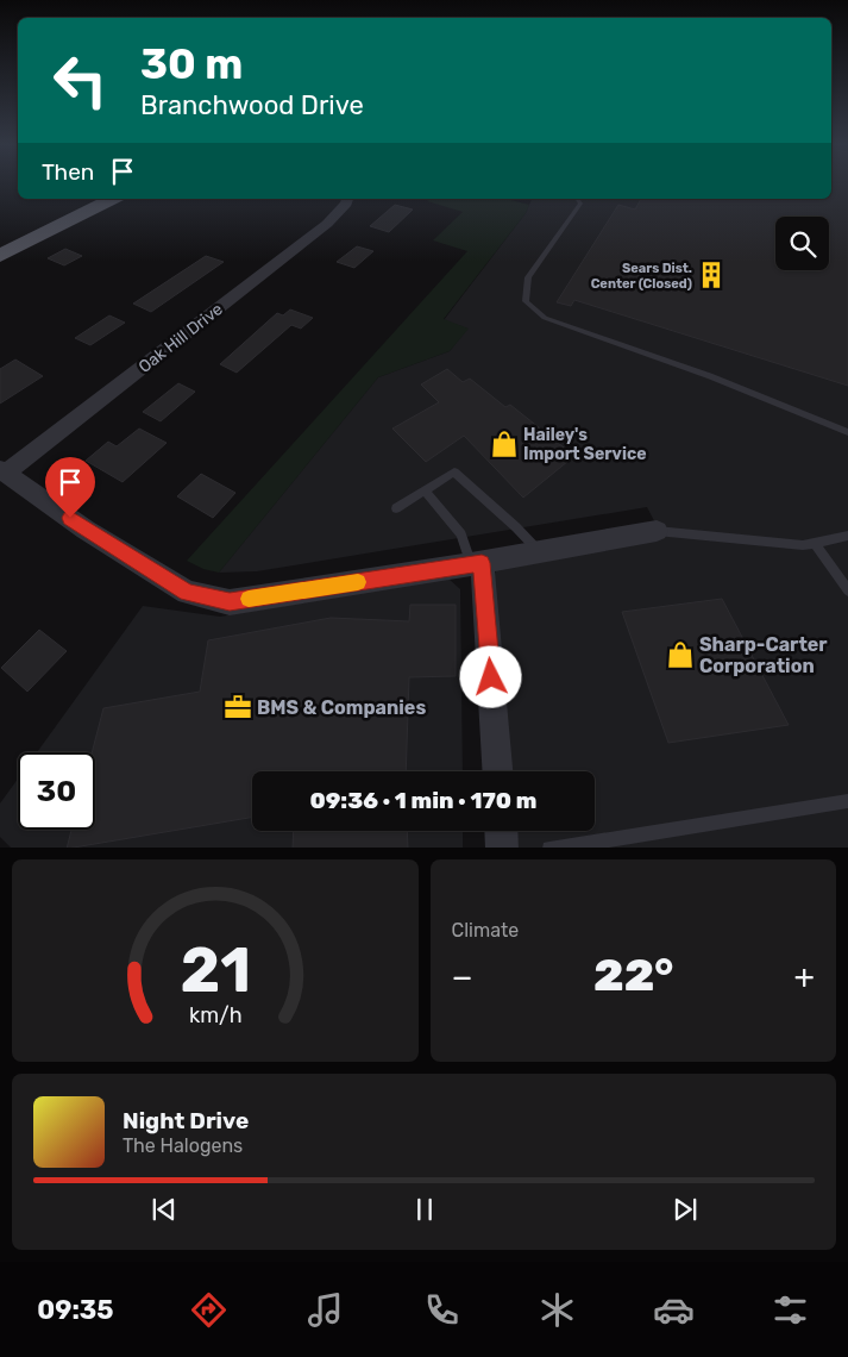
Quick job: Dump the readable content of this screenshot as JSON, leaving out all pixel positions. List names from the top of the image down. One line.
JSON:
{"streets":{"street":["Oak Hill Drive"]},"places":{"building":["Sears Dist. Center (Closed)"],"shop":["Hailey's Import Service","Sharp-Carter Corporation"],"office":["BMS & Companies"]},"page":{"turn":["30 m","Branchwood Drive"],"then":"Then","limit":"30","trip":"09:36 · 1 min · 170 m","tile":"Climate","heat":["−","22°","+"],"song":["Night Drive","The Halogens"],"tabs":"09:35","gauge":["21","km/h"]}}
